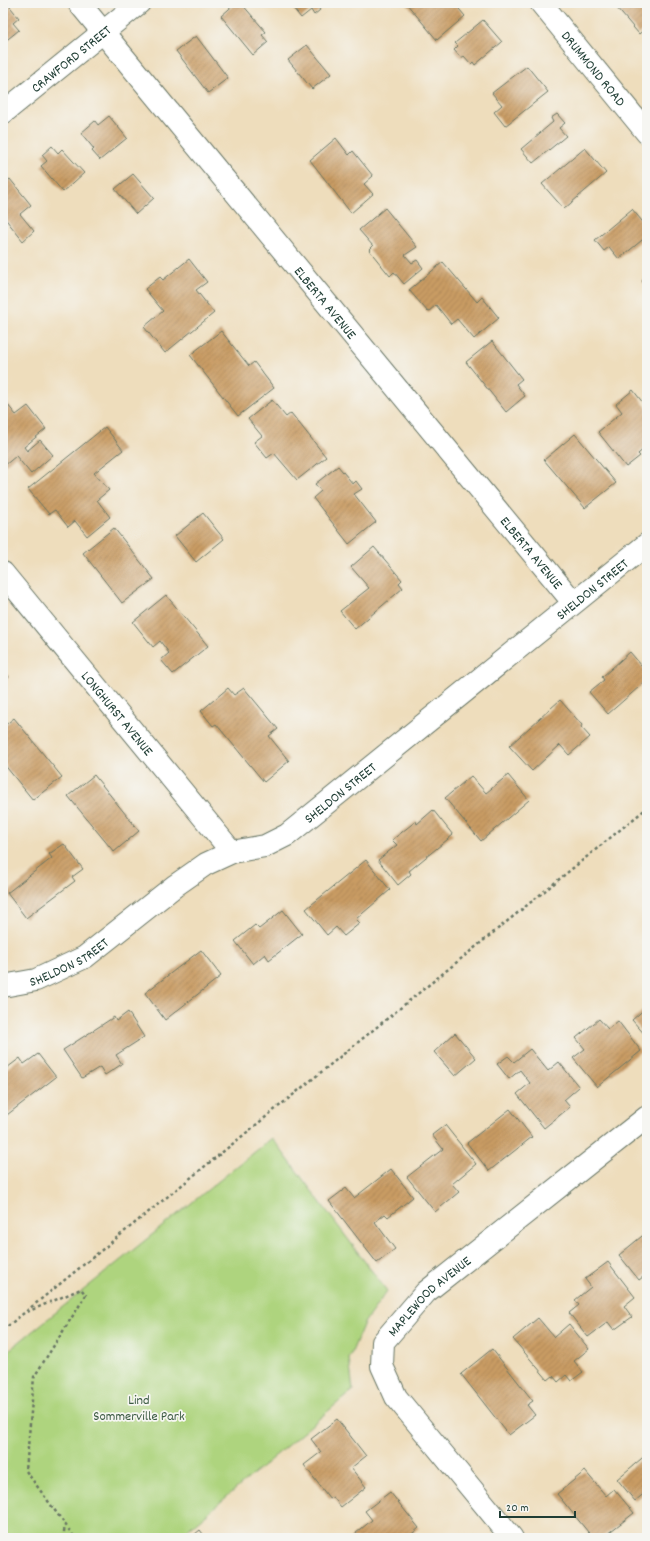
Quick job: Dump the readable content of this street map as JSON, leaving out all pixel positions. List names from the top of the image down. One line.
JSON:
{"streets":{"street":["CRAWFORD STREET","DRUMMOND ROAD","ELBERTA AVENUE","SHELDON STREET","LONGHURST AVENUE","MAPLEWOOD AVENUE"]},"crossings":[["CRAWFORD STREET","ELBERTA AVENUE"],["ELBERTA AVENUE","SHELDON STREET"],["SHELDON STREET","LONGHURST AVENUE"]],"parks":["Lind Sommerville Park"],"scale_bar":"20 m"}
